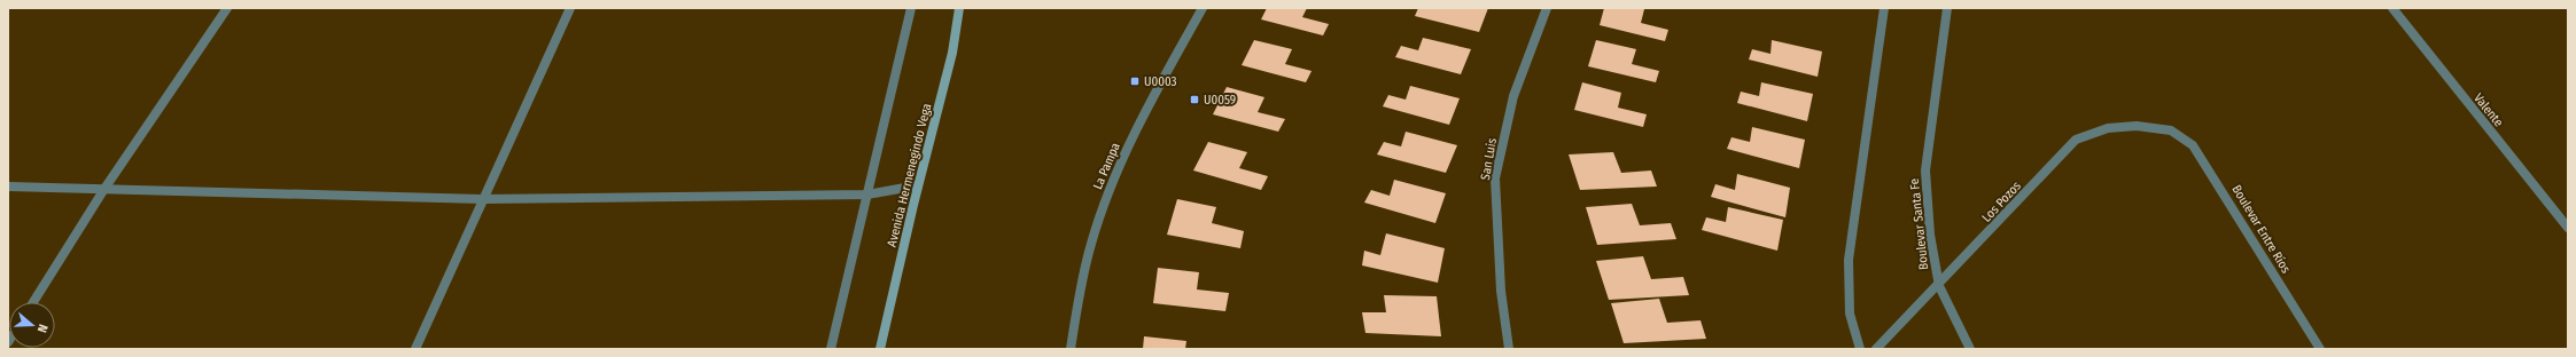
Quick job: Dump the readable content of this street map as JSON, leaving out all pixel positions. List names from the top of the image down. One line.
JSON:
{"streets":{"street":["Valente","San Luis","La Pampa","Avenida Hermenegindo Vega","Los Pozos","Boulevar Santa Fe","Boulevar Entre Ríos"]},"crossings":[["Los Pozos","Boulevar Santa Fe"],["Los Pozos","Boulevar Entre Ríos"]],"places":{"transit":["U0003","U0059"]},"north":"right"}
